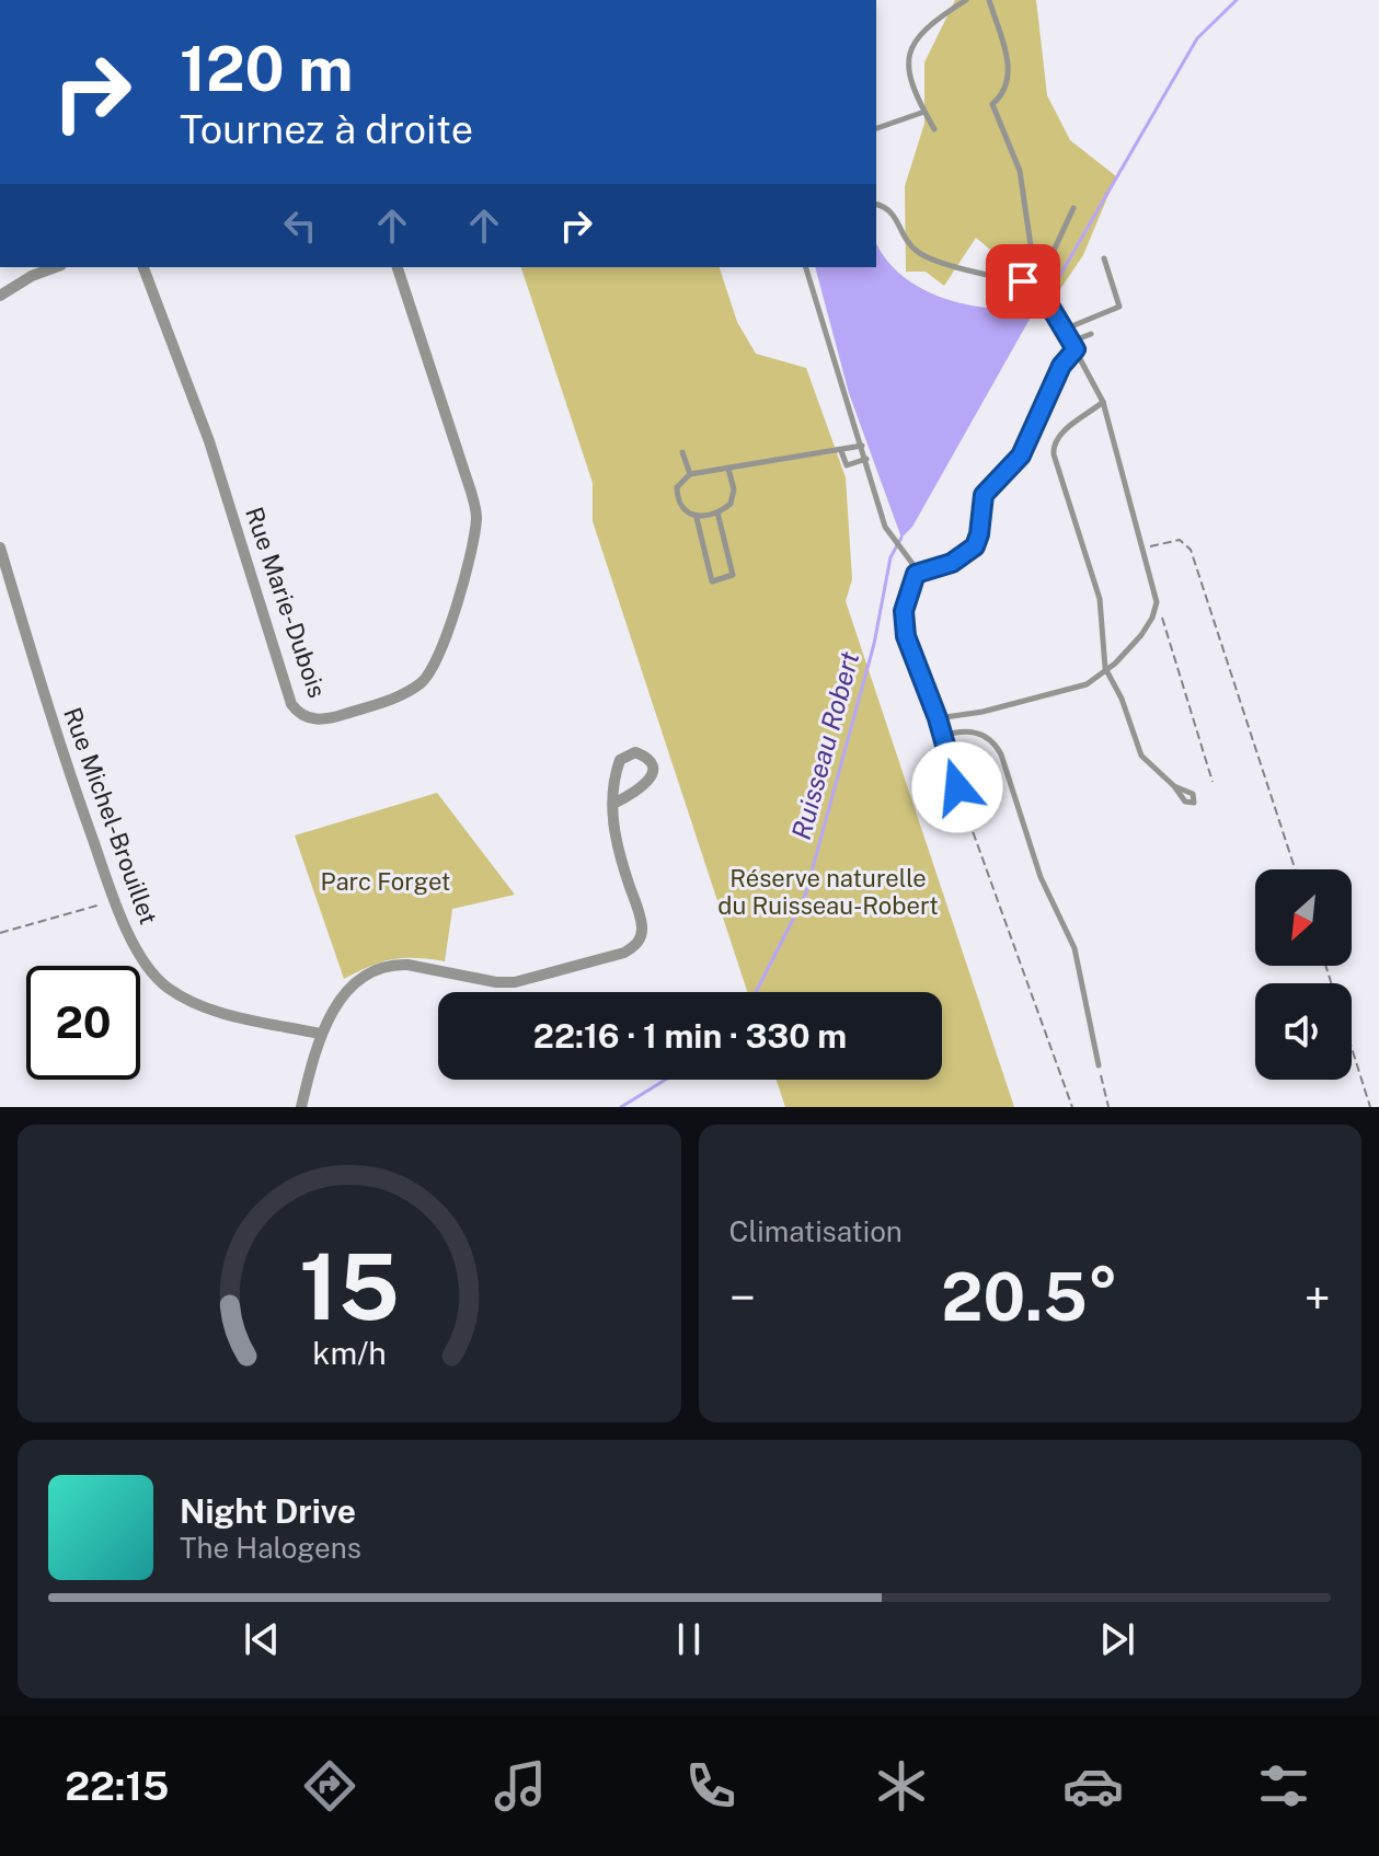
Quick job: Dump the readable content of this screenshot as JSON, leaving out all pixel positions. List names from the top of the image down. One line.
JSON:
{"streets":{"street":["Rue Marie-Dubois","Rue Michel-Brouillet"]},"water":["Ruisseau Robert"],"parks":["Réserve naturelle du Ruisseau-Robert","Parc Forget"],"north":"bottom left","page":{"turn":["120 m","Tournez à droite"],"limit":"20","trip":"22:16 · 1 min · 330 m","tile":"Climatisation","heat":["−","20.5°","+"],"song":["Night Drive","The Halogens"],"tabs":"22:15","gauge":["15","km/h"]}}
